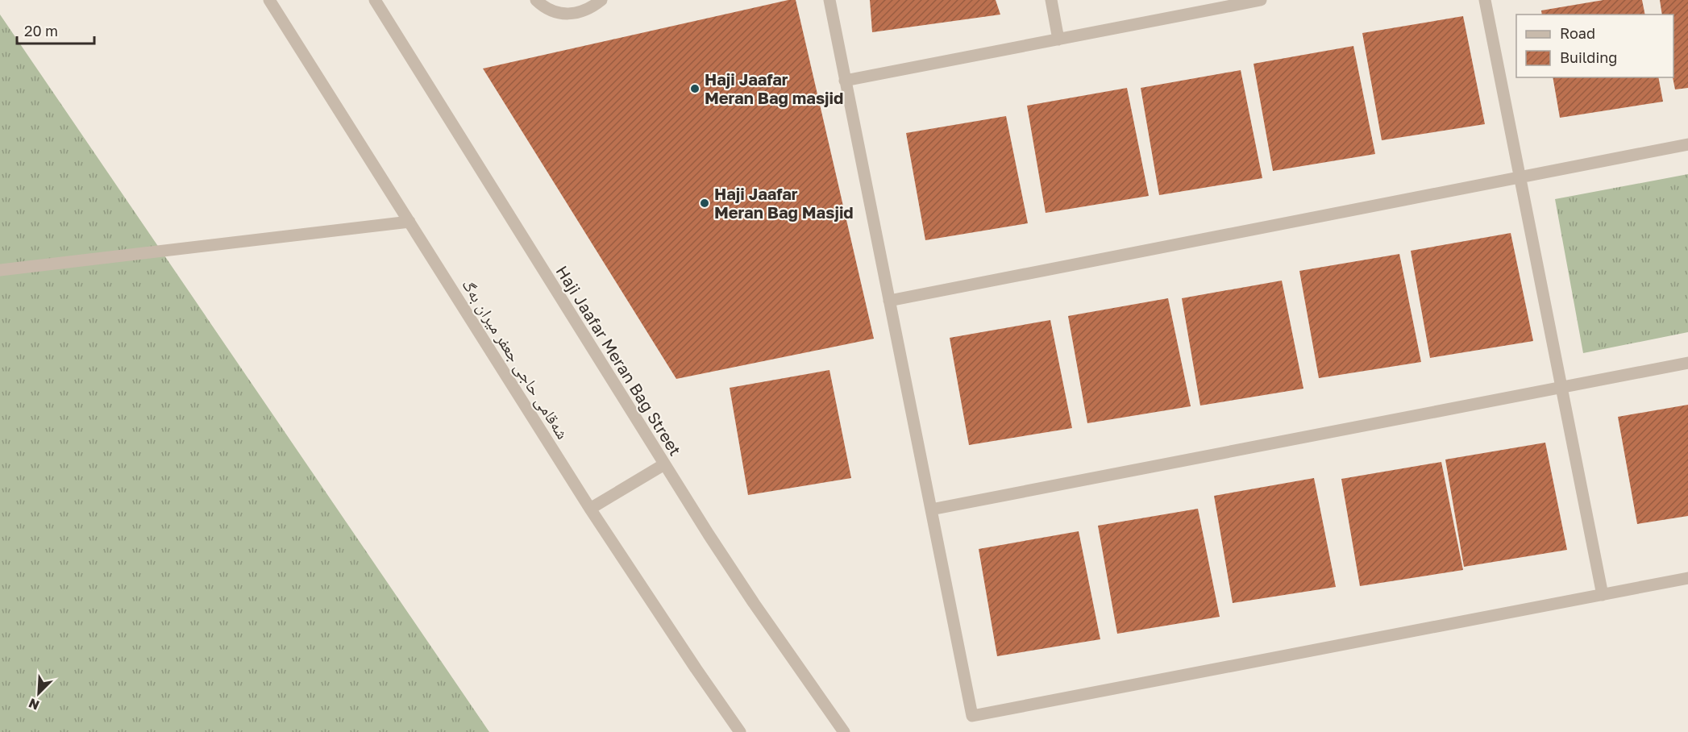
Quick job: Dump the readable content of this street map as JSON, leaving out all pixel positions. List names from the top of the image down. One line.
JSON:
{"streets":{"street":["شەقامی حاجی جعفر میران بەگ","Haji Jaafar Meran Bag Street"]},"places":["Haji Jaafar Meran Bag masjid","Haji Jaafar Meran Bag Masjid"],"legend":["Road","Building"],"scale_bar":"20 m","north":"bottom left"}
